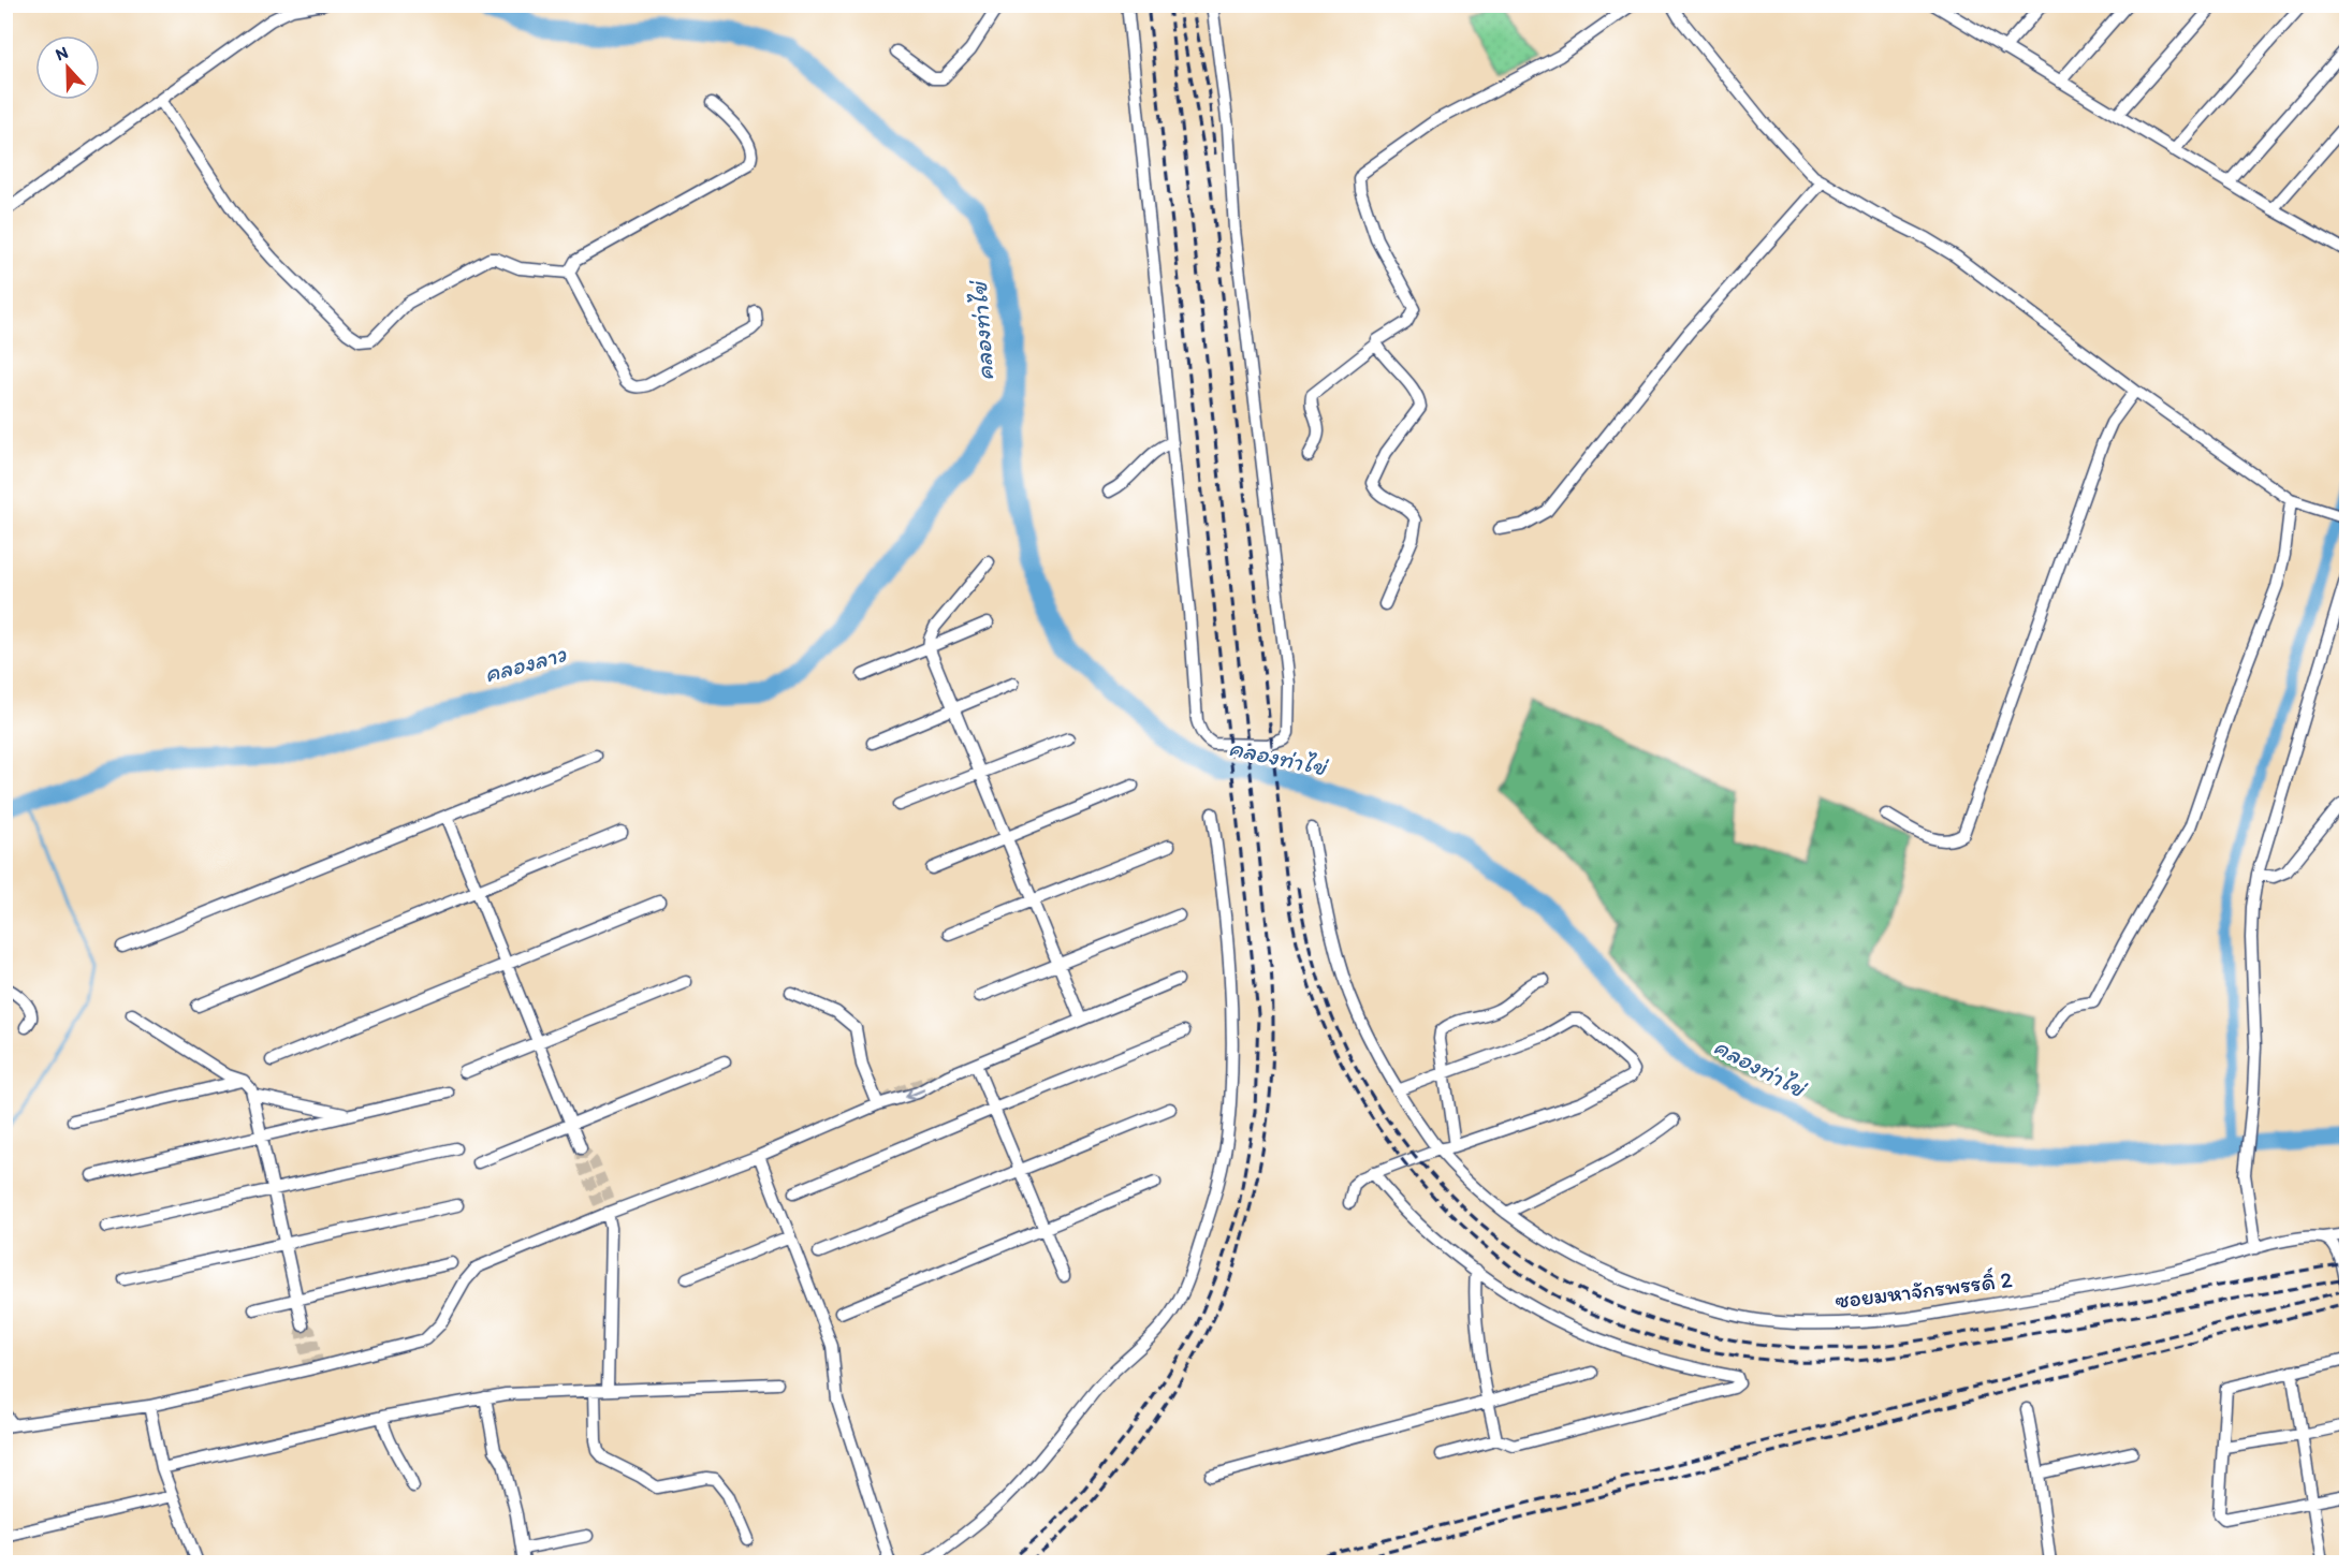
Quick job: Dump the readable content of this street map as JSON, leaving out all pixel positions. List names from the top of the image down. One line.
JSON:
{"streets":{"street":["ซอยมหาจักรพรรดิ์ 2"]},"water":["คลองท่าไข่","คลองลาว"],"north":"top"}
